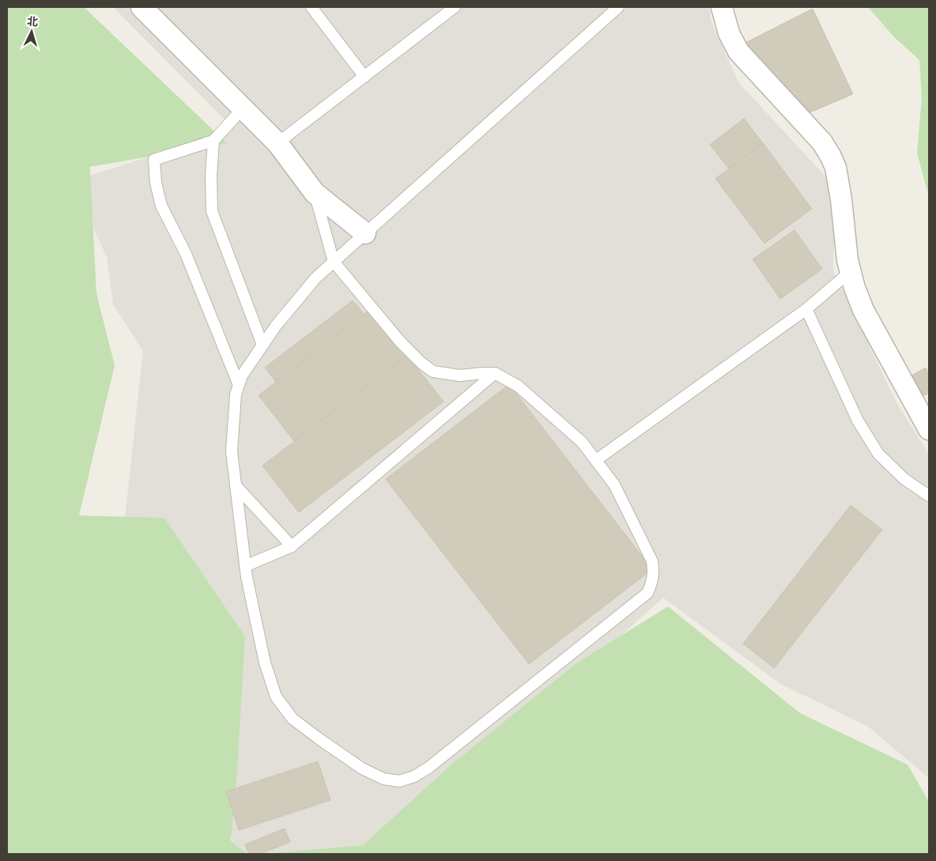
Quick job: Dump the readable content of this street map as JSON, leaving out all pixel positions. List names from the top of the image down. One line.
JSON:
{"north":"top"}
